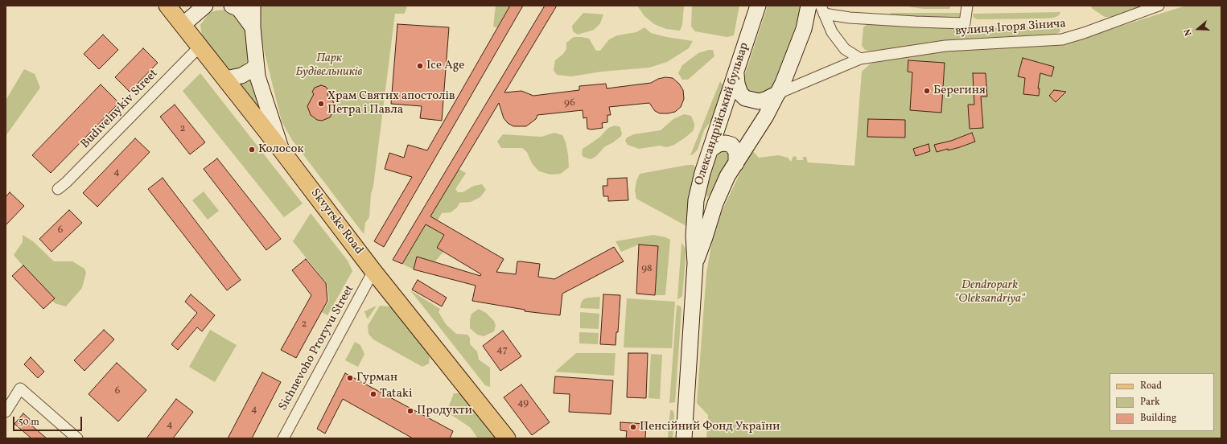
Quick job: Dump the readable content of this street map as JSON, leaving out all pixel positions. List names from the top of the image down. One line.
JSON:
{"streets":{"main road":["Олександрійський бульвар","Skvyrske Road"],"street":["вулиця Ігоря Зінича","Budivelnykiv Street","Sichnevoho Proryvu Street"]},"crossings":[["вулиця Ігоря Зінича","Олександрійський бульвар"],["Budivelnykiv Street","Skvyrske Road"],["Skvyrske Road","Sichnevoho Proryvu Street"]],"parks":["Парк Будівельників","Dendropark \"Oleksandriya\""],"places":["Ice Age","Берегиня","Храм Святих апостолів Петра і Павла","Колосок","Гурман","Tataki","Продукти","Пенсійний Фонд України"],"house_numbers":["96","2","4","6","98","2","47","6","49","4","4"],"legend":["Road","Park","Building"],"scale_bar":"50 m","north":"left"}
